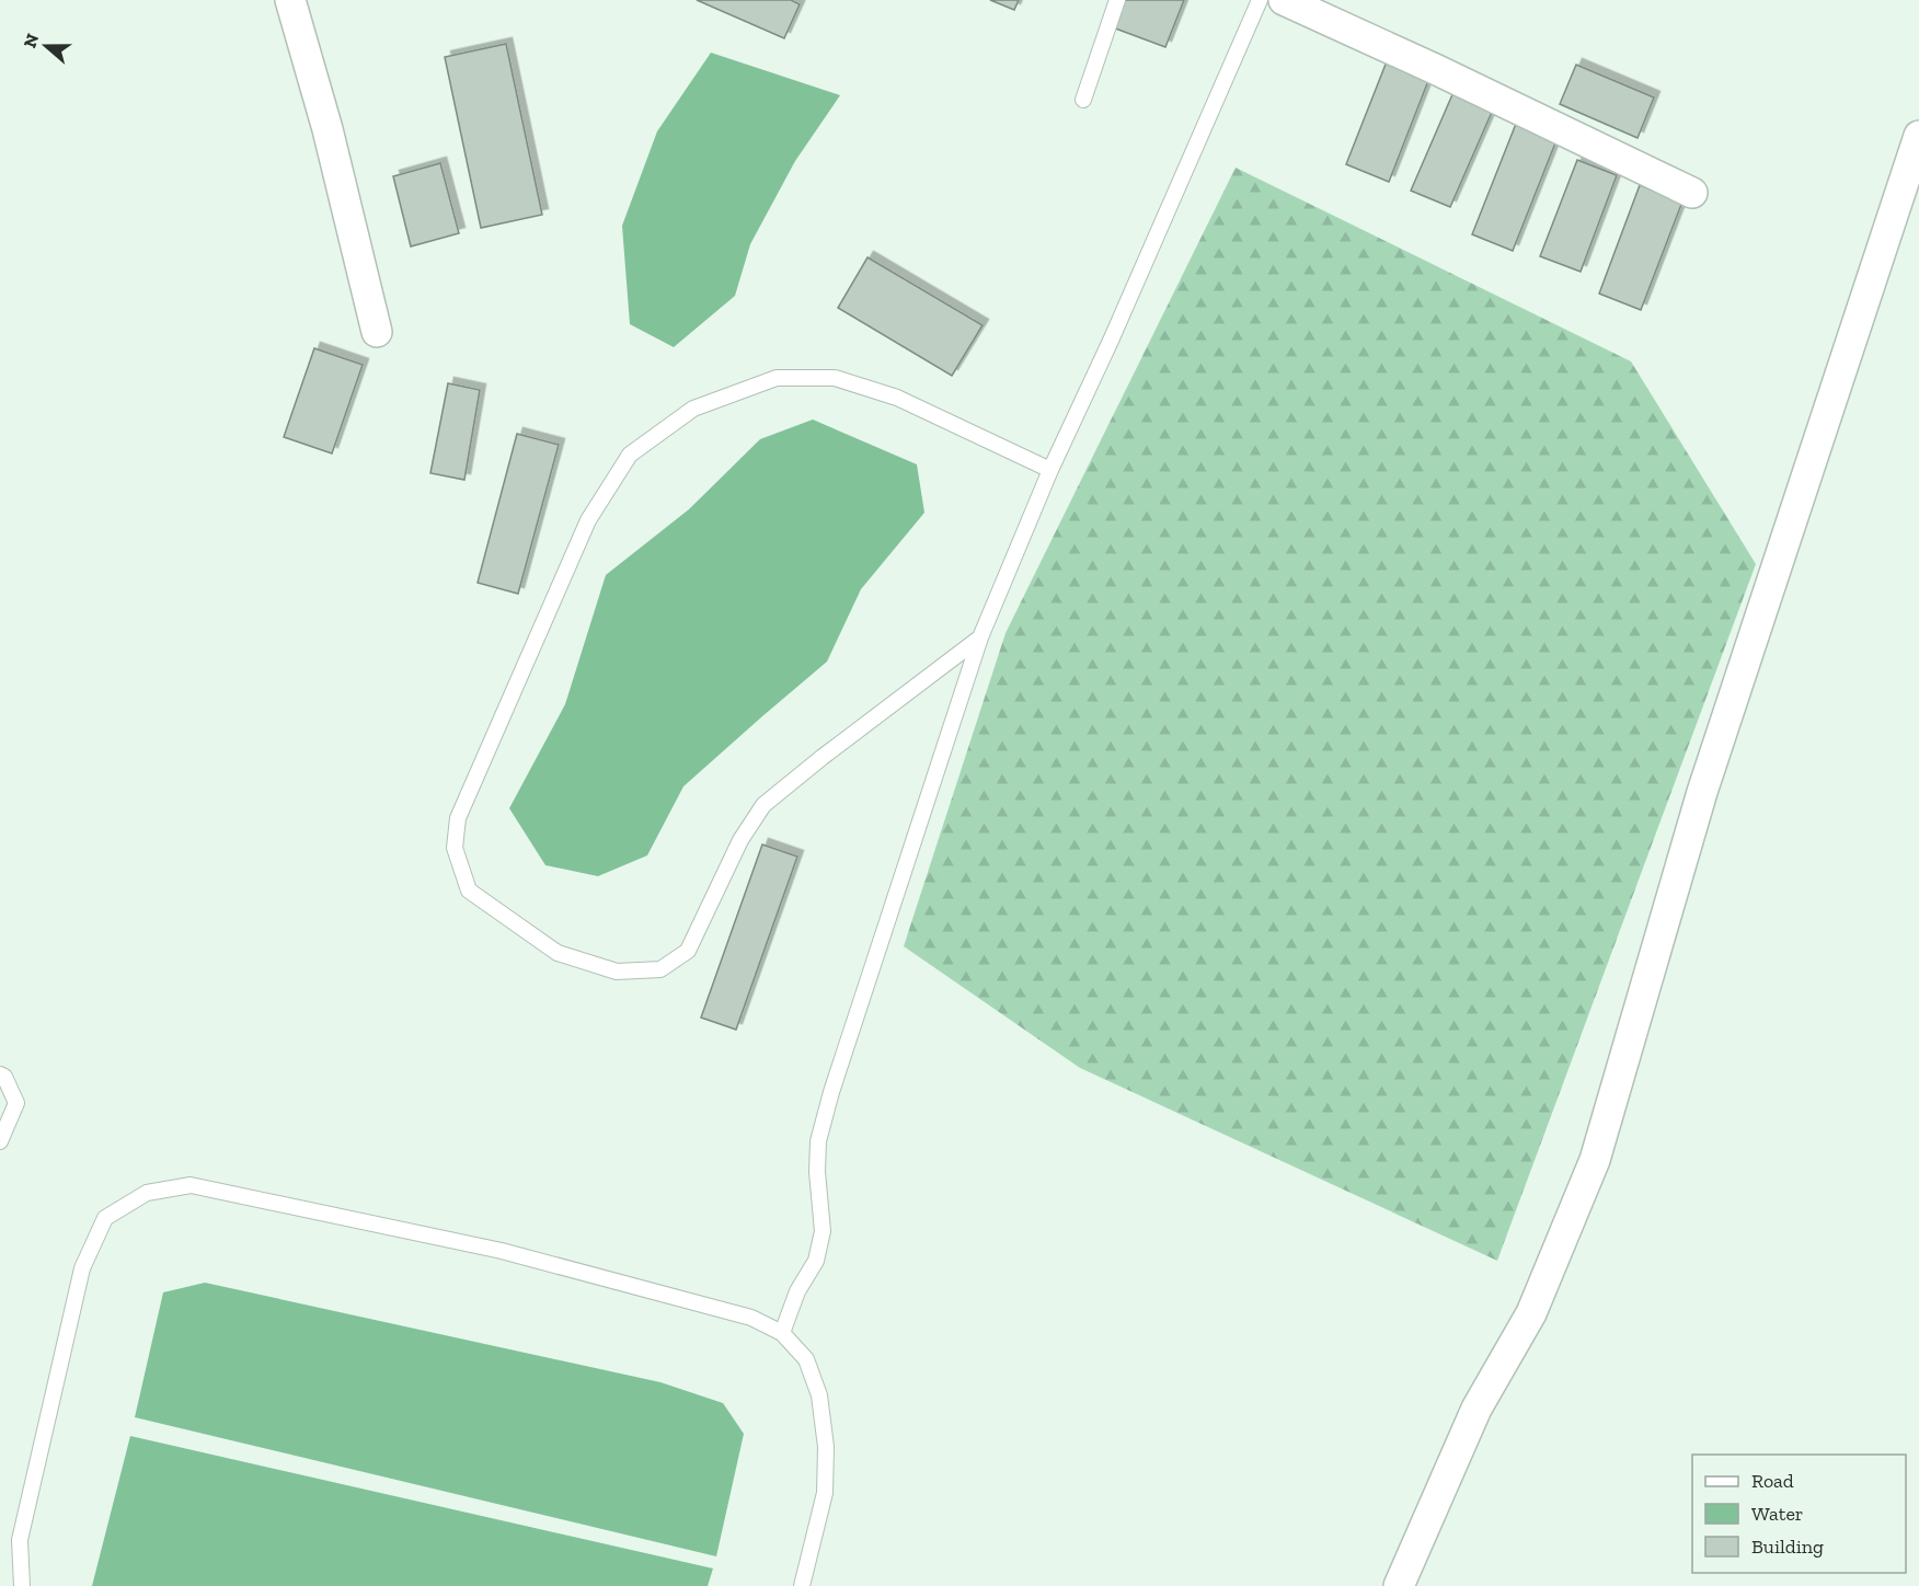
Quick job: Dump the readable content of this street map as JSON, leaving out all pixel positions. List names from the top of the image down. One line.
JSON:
{"legend":["Road","Water","Building"],"north":"left"}
